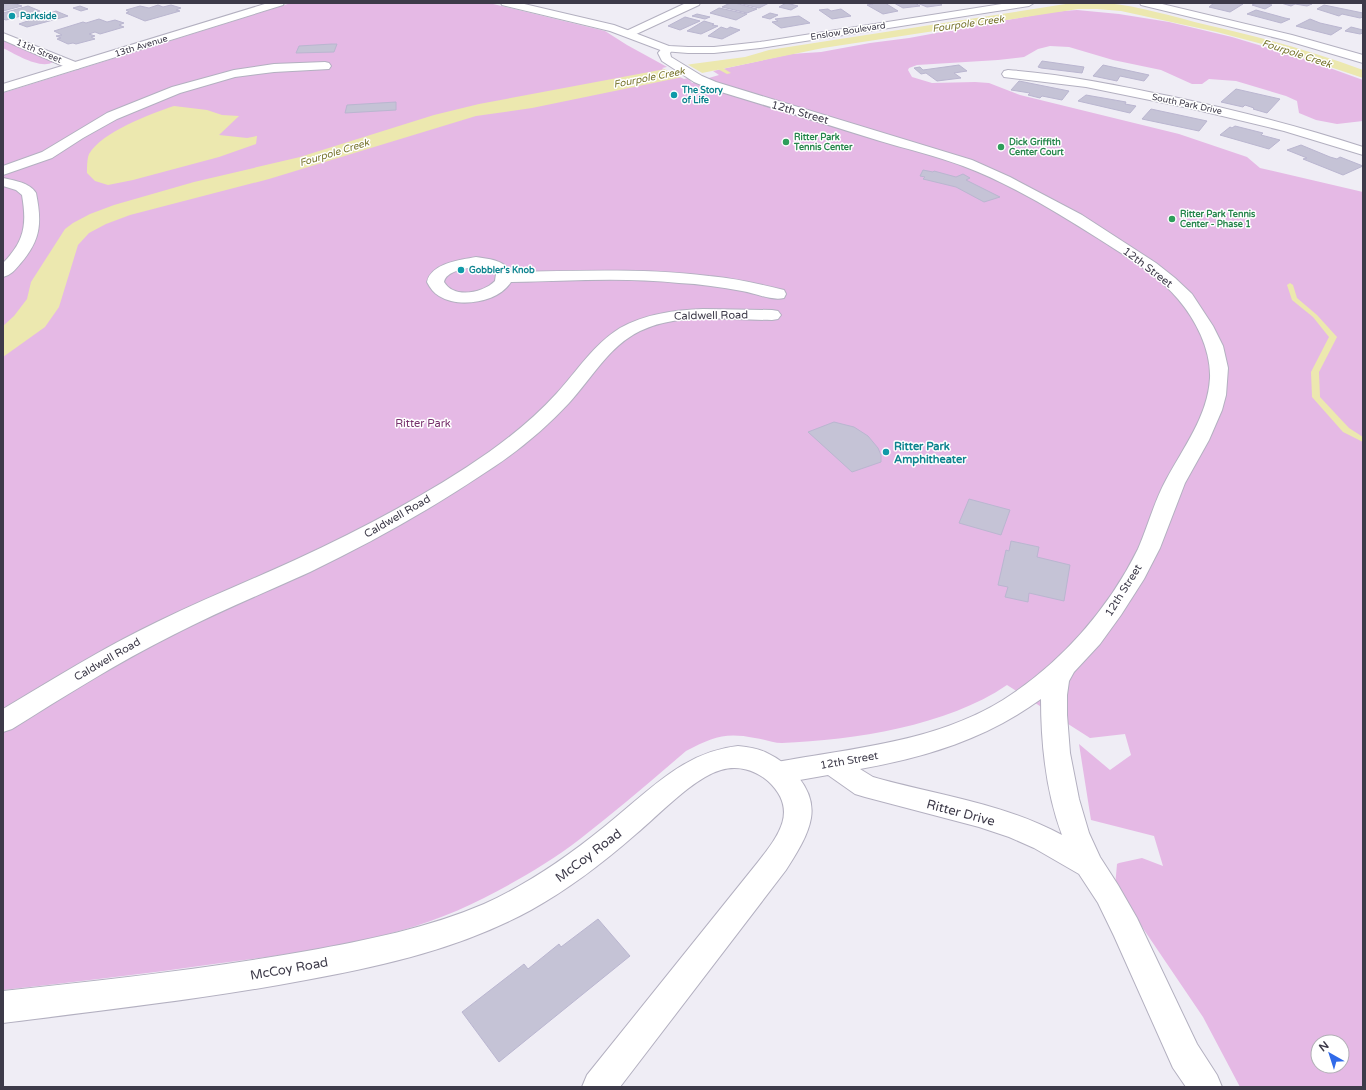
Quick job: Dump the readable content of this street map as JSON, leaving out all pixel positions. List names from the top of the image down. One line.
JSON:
{"streets":{"street":["Enslow Boulevard","13th Avenue","11th Street","South Park Drive","12th Street","Caldwell Road","Ritter Drive","McCoy Road"]},"crossings":[["Enslow Boulevard","12th Street"],["13th Avenue","11th Street"],["12th Street","Ritter Drive"],["12th Street","McCoy Road"]],"water":["Fourpole Creek"],"parks":["Ritter Park"],"places":["Parkside","The Story of Life","Ritter Park Tennis Center","Dick Griffith Center Court","Ritter Park Tennis Center - Phase 1","Gobbler's Knob","Ritter Park Amphitheater"],"north":"top left"}
